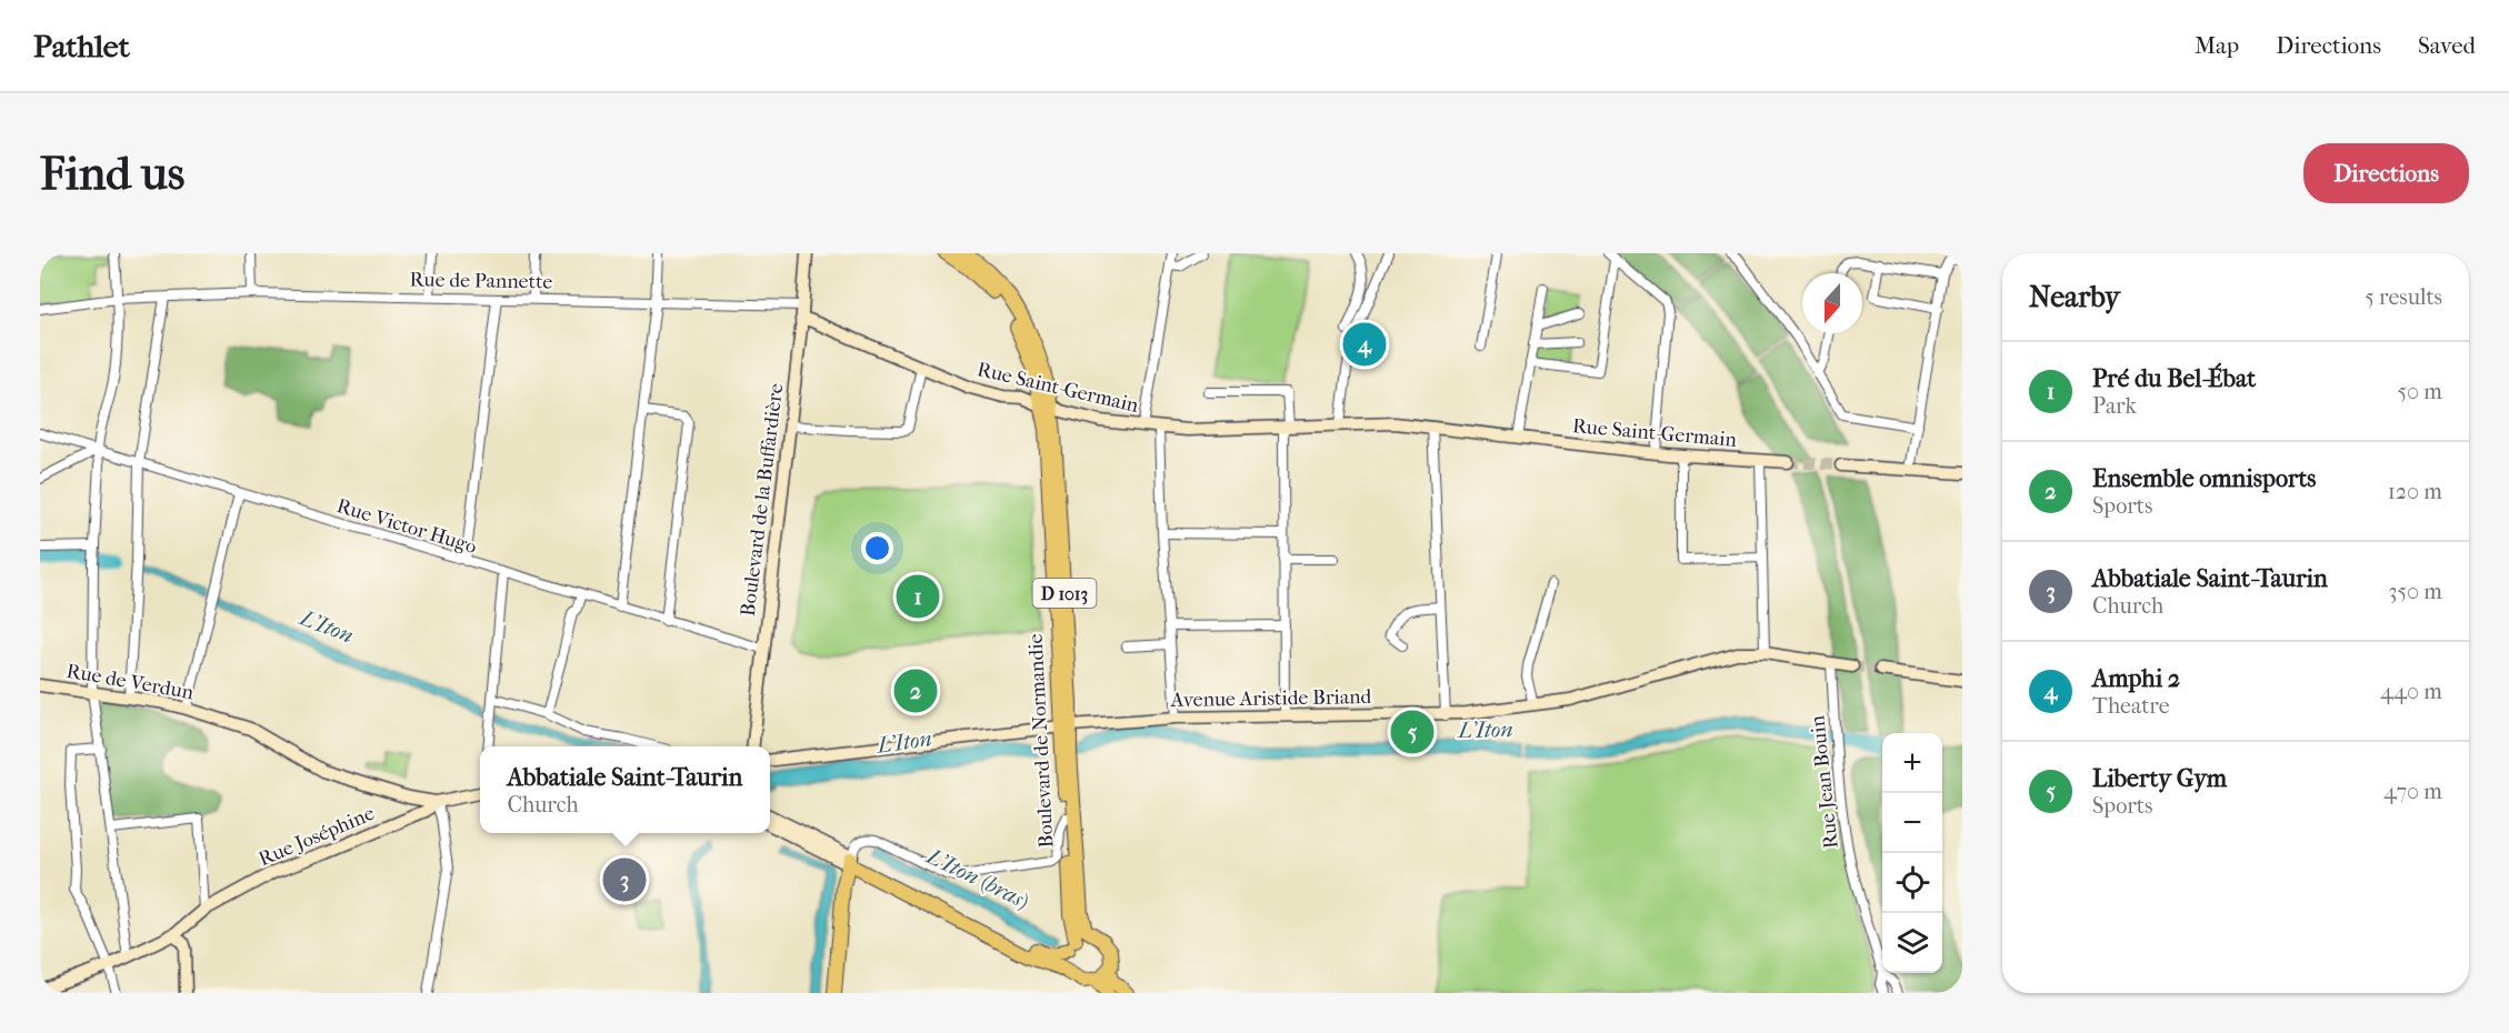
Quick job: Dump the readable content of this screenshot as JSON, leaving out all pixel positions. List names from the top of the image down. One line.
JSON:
{"streets":{"main road":["Rue Saint-Germain","Boulevard de la Buffardière","D 1013","Rue de Verdun","Avenue Aristide Briand","Boulevard de Normandie","Rue Joséphine"],"street":["Rue de Pannette","Rue Victor Hugo","Rue Jean Bouin"]},"crossings":[["Rue de Pannette","Boulevard de la Buffardière"],["Rue Saint-Germain","Boulevard de la Buffardière"],["Rue Saint-Germain","Boulevard de Normandie"],["Boulevard de la Buffardière","Rue Victor Hugo"],["Rue de Verdun","Rue Joséphine"],["Avenue Aristide Briand","Boulevard de Normandie"],["Avenue Aristide Briand","Rue Jean Bouin"]],"water":["L'Iton","L'Iton (bras)"],"north":"bottom","page":{"header":"Pathlet","nav":["Map","Directions","Saved"],"buttons":"Directions","title":"Find us","heading":["Nearby","5 results"],"pins":["4","1","2","5","3"],"list":[{"mark":"1","name":"Pré du Bel-Ébat","note":"Park","value":"50 m"},{"mark":"2","name":"Ensemble omnisports","note":"Sports","value":"120 m"},{"mark":"3","name":"Abbatiale Saint-Taurin","note":"Church","value":"350 m"},{"mark":"4","name":"Amphi 2","note":"Theatre","value":"440 m"},{"mark":"5","name":"Liberty Gym","note":"Sports","value":"470 m"}],"map_buttons":["+","−"],"popup":["Abbatiale Saint-Taurin","Church"]}}
